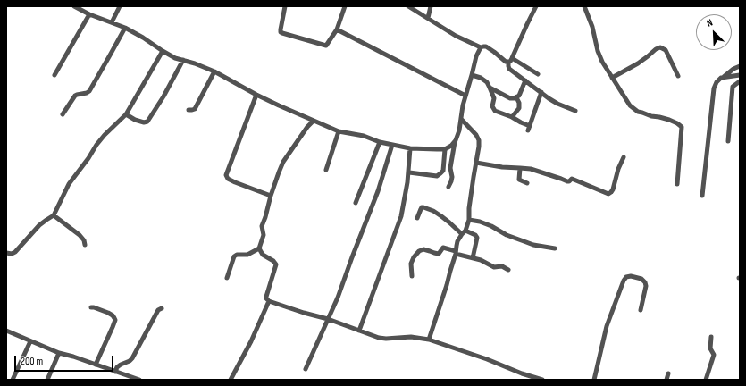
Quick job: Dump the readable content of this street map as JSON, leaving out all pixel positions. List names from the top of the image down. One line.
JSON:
{"scale_bar":"200 m","north":"top left"}
